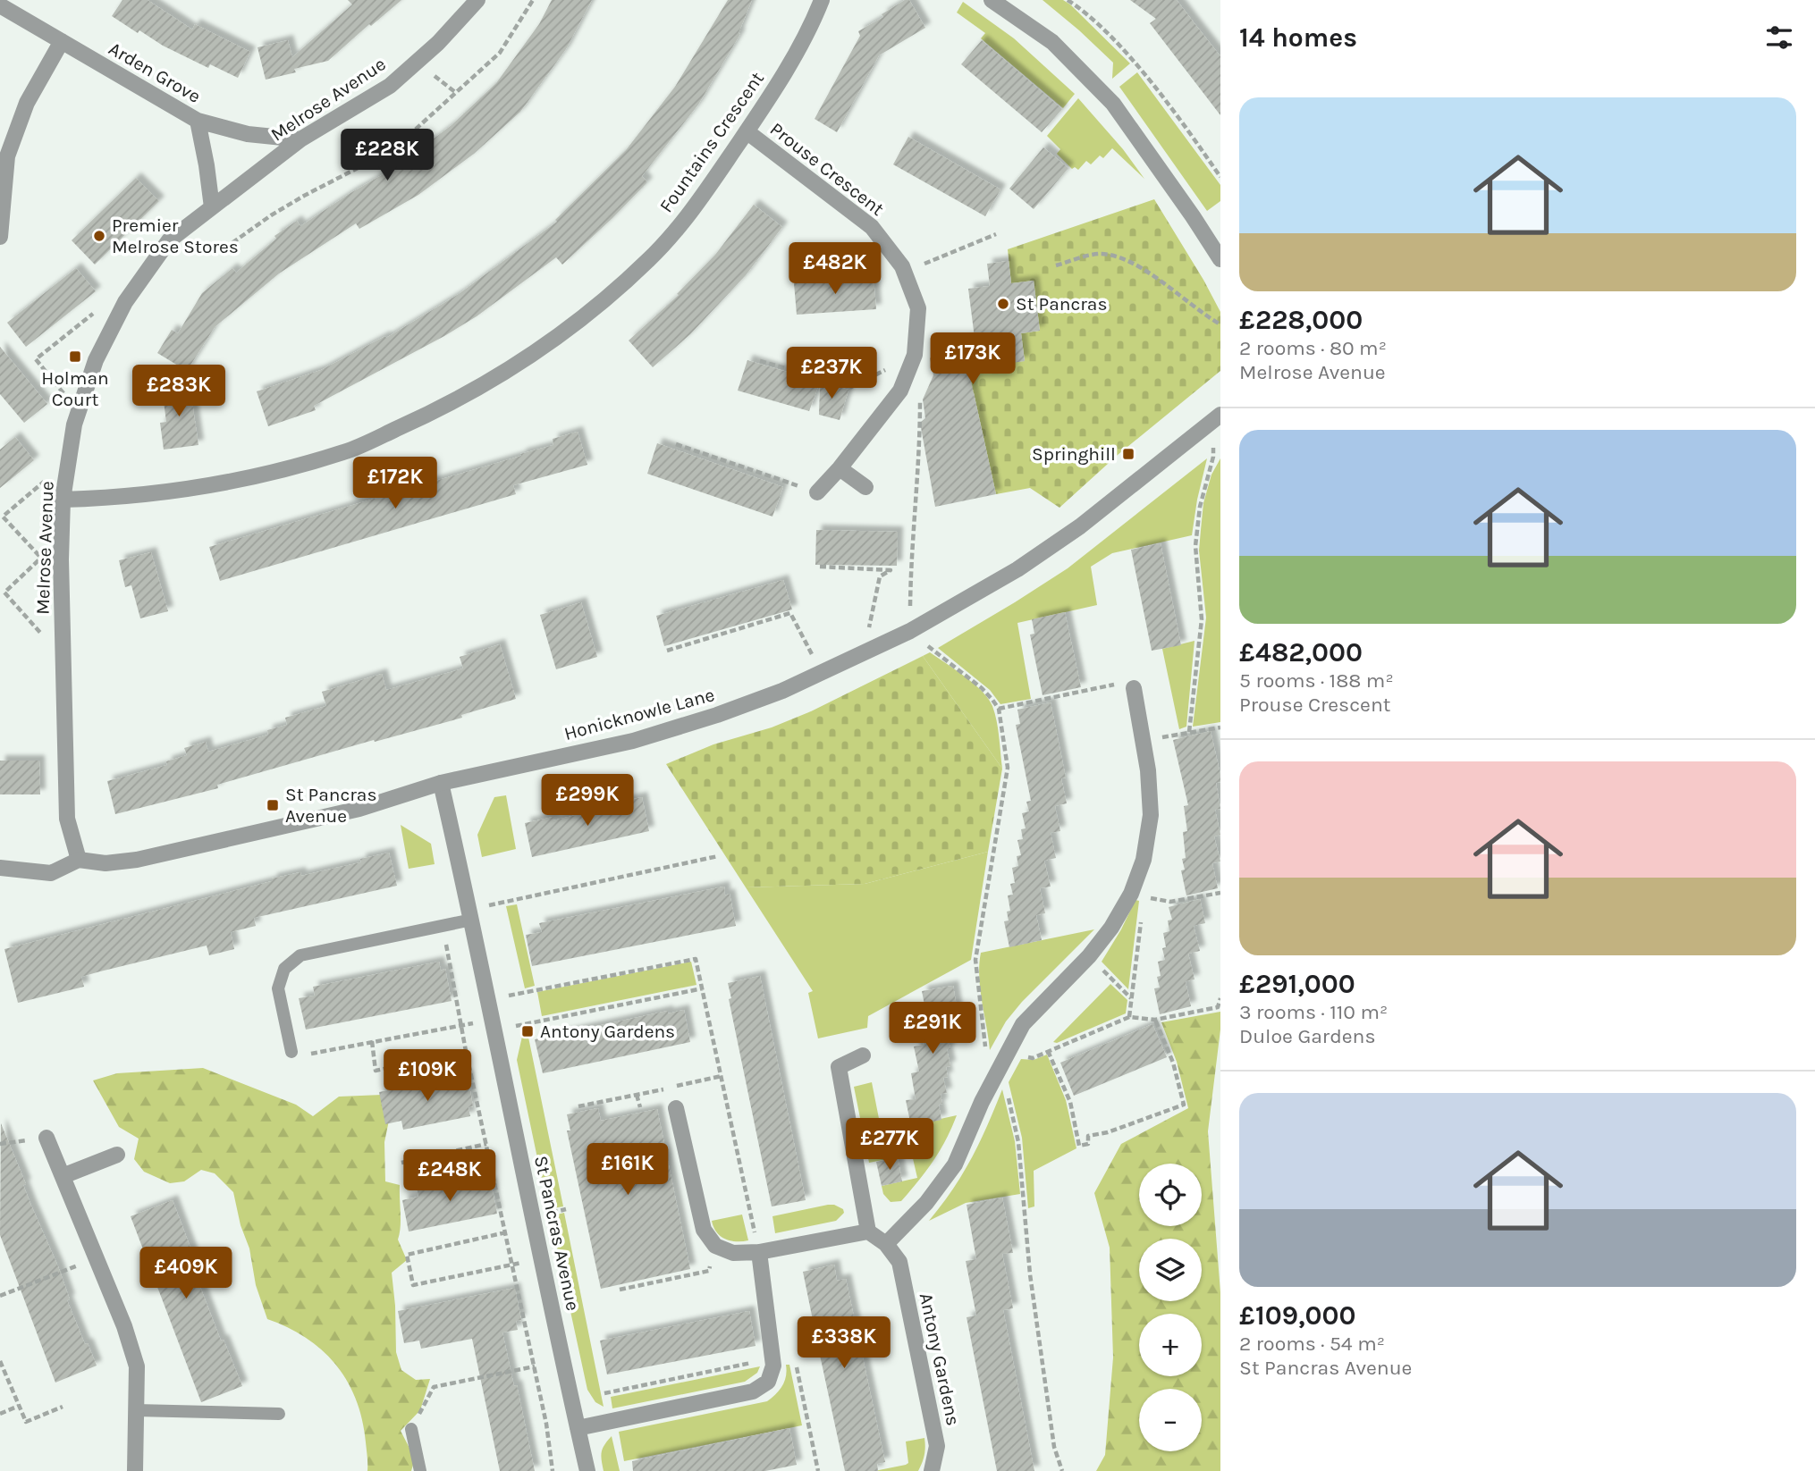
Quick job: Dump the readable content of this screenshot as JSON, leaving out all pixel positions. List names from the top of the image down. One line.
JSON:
{"streets":{"street":["Arden Grove","Melrose Avenue","Fountains Crescent","Prouse Crescent","Honicknowle Lane","St Pancras Avenue","Antony Gardens"]},"crossings":[["Arden Grove","Melrose Avenue"],["Melrose Avenue","Fountains Crescent"],["Melrose Avenue","Honicknowle Lane"],["Fountains Crescent","Prouse Crescent"],["Honicknowle Lane","St Pancras Avenue"]],"places":{"other":["Premier Melrose Stores","St Pancras"],"transit":["Holman Court","Springhill","St Pancras Avenue","Antony Gardens"]},"page":{"heading":"14 homes","list":[{"name":"£228,000","note":"2 rooms · 80 m² · Melrose Avenue"},{"name":"£482,000","note":"5 rooms · 188 m² · Prouse Crescent"},{"name":"£291,000","note":"3 rooms · 110 m² · Duloe Gardens"},{"name":"£109,000","note":"2 rooms · 54 m² · St Pancras Avenue"}],"price":["£228K","£482K","£173K","£237K","£283K","£172K","£299K","£291K","£109K","£277K","£161K","£248K","£409K","£338K"],"map_buttons":["+","−"]}}
